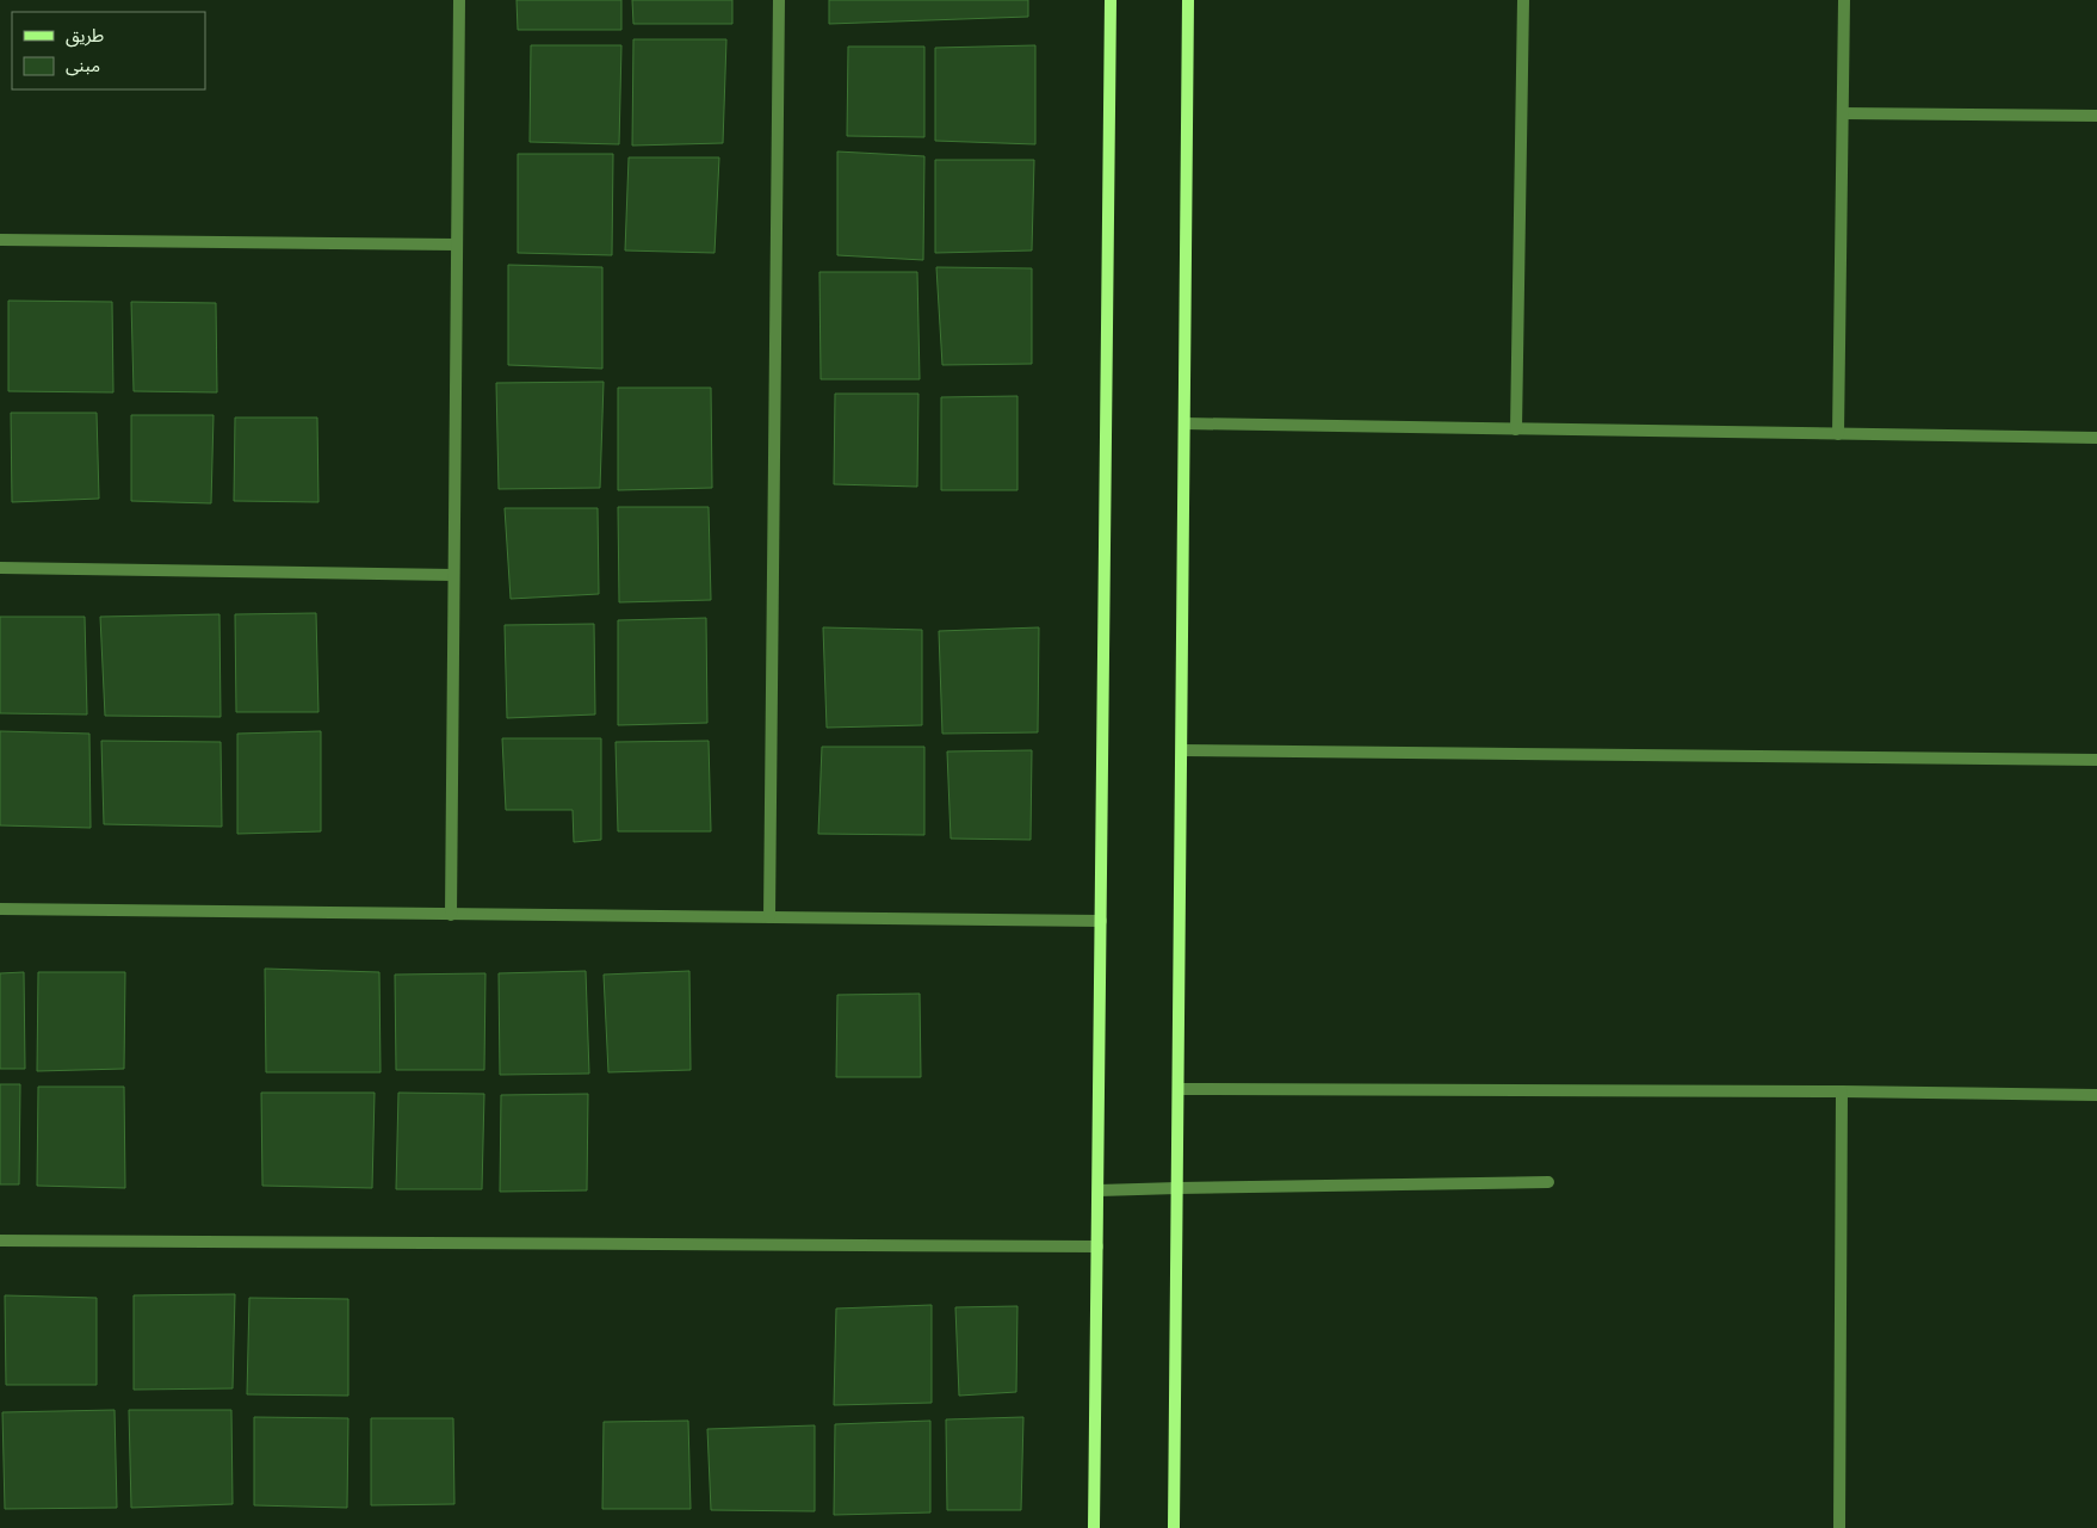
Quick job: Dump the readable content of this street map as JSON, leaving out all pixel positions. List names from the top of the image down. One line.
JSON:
{"legend":["طريق","مبنى"]}
